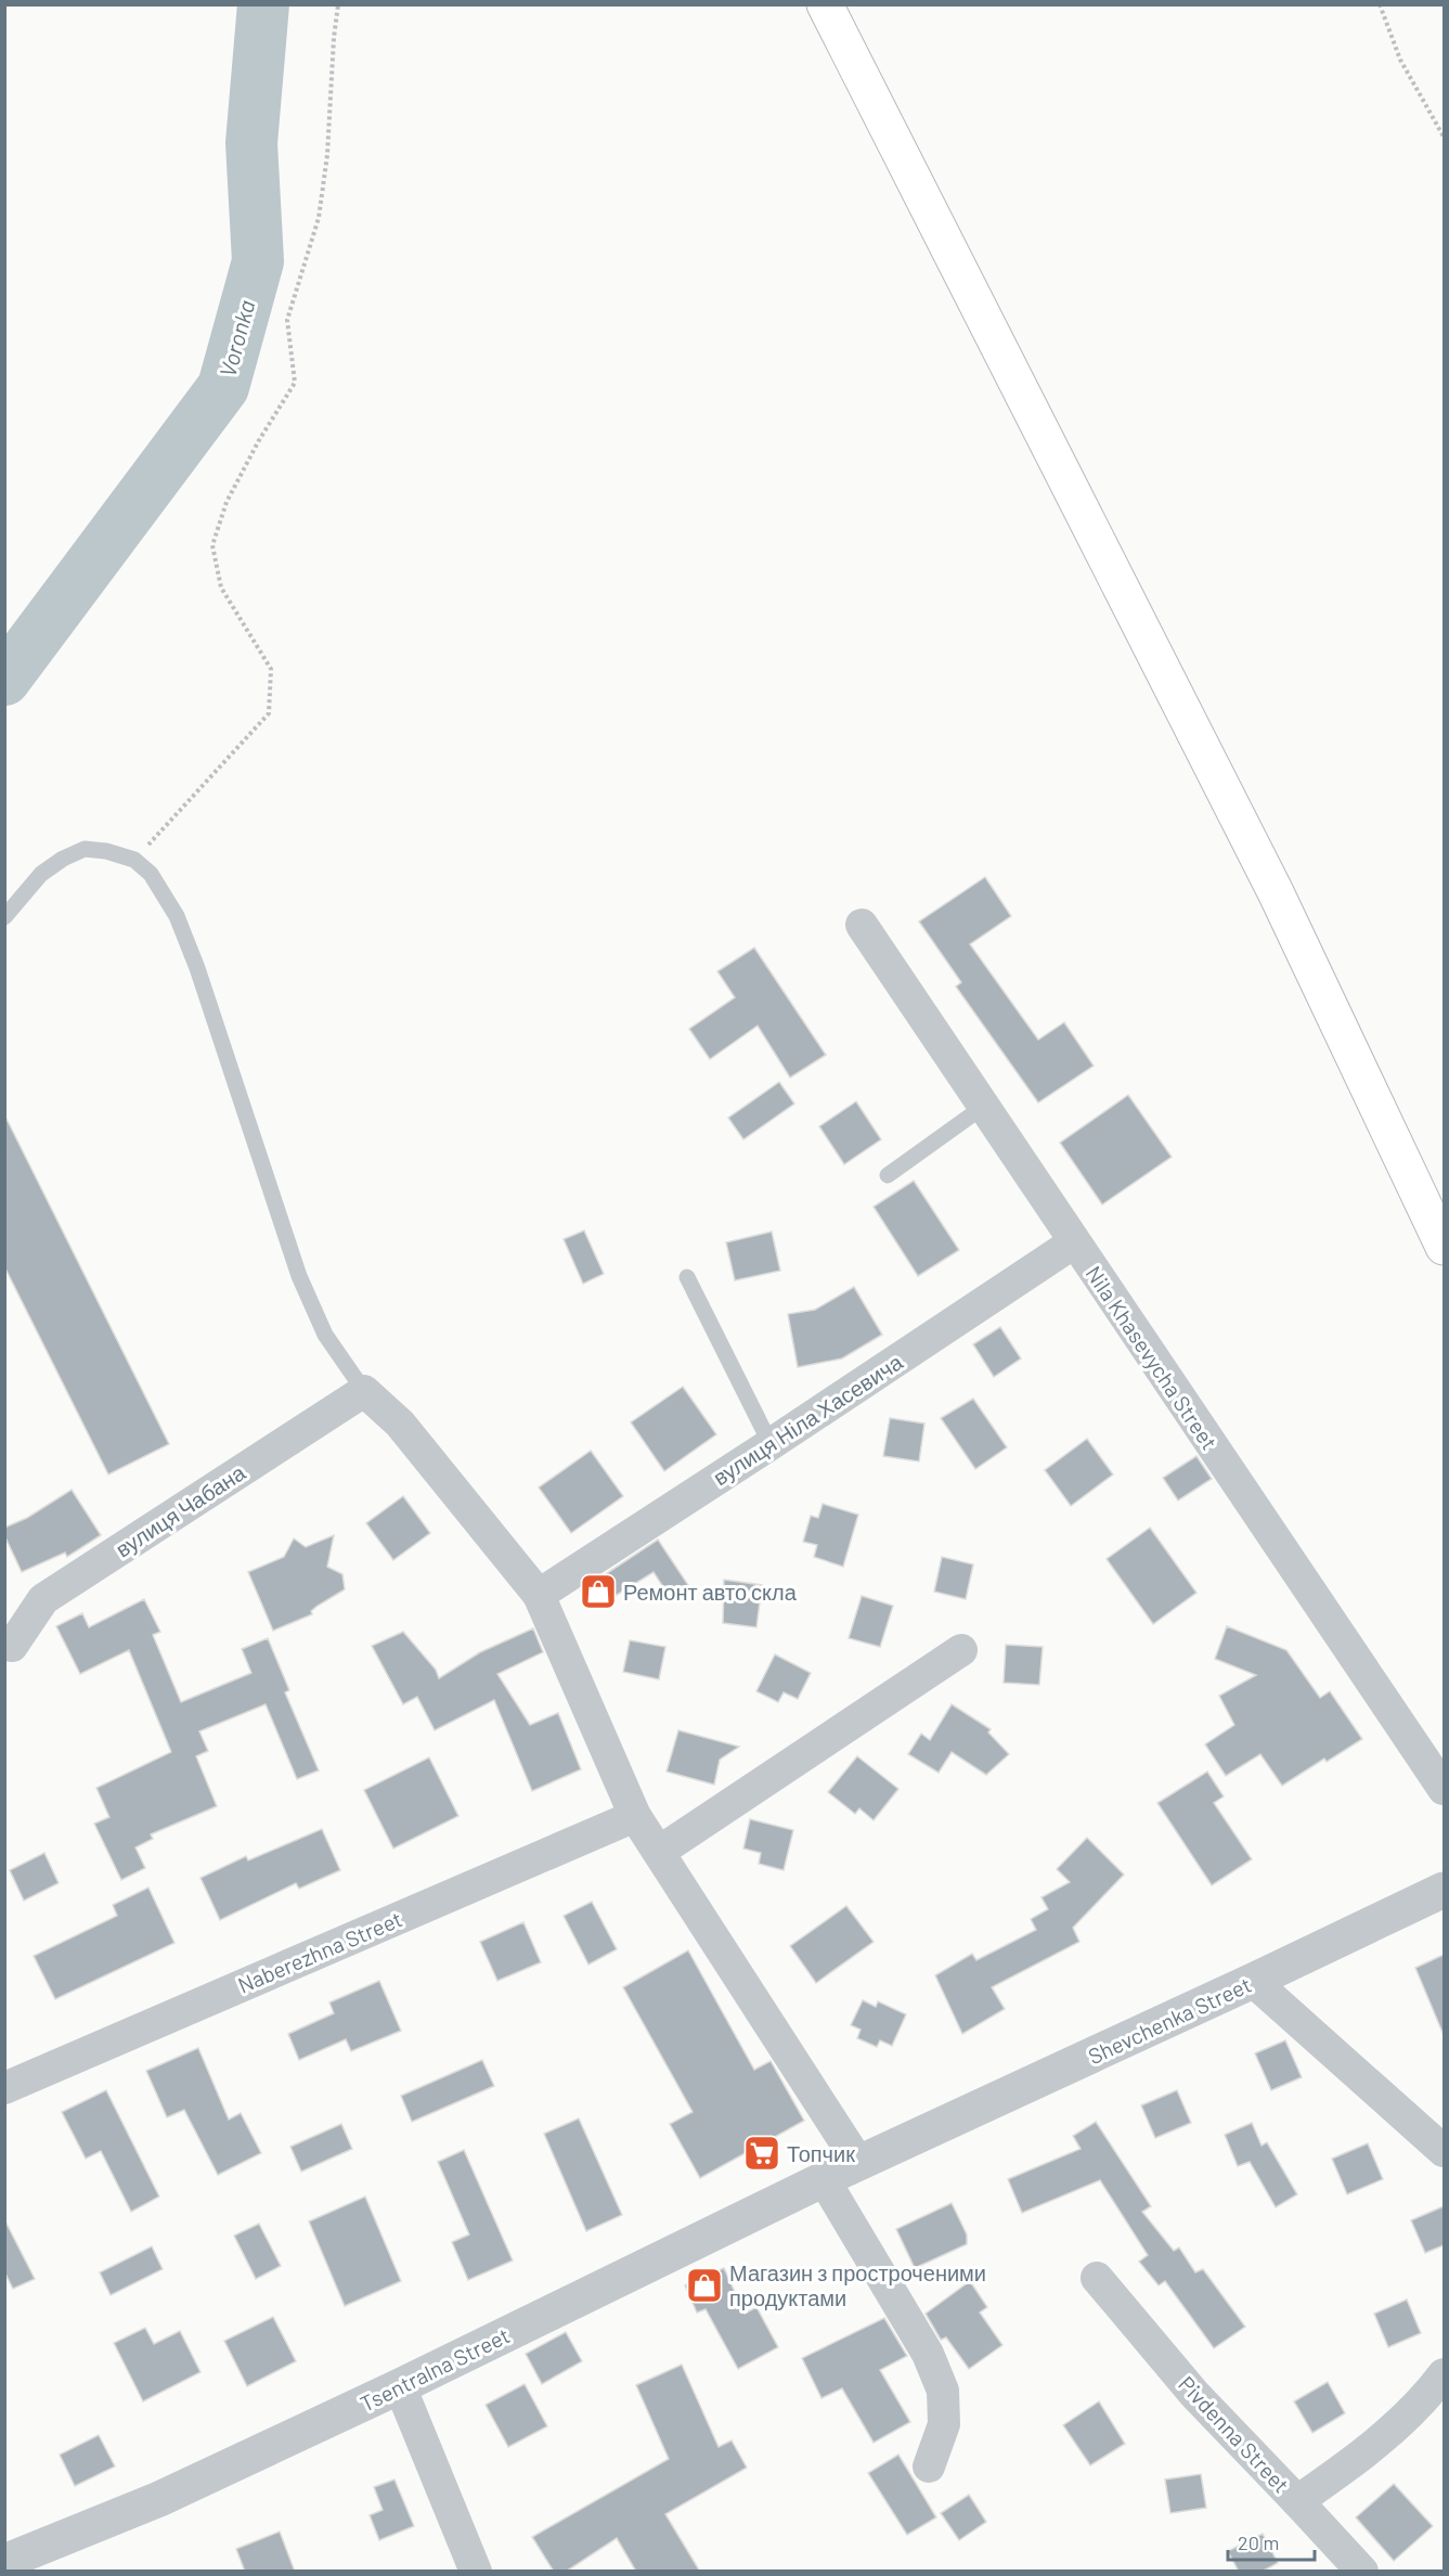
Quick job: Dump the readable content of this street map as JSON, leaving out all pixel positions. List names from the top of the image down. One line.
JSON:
{"streets":{"street":["Nila Khasevycha Street","вулиця Ніла Хасевича","вулиця Чабана","Naberezhna Street","Shevchenka Street","Tsentralna Street","Pivdenna Street"]},"crossings":[["Nila Khasevycha Street","вулиця Ніла Хасевича"],["Shevchenka Street","Tsentralna Street"]],"water":["Voronka"],"places":{"shop":["Ремонт авто скла","Магазин з простроченими продуктами"],"supermarket":["Топчик"]},"scale_bar":"20 m"}
